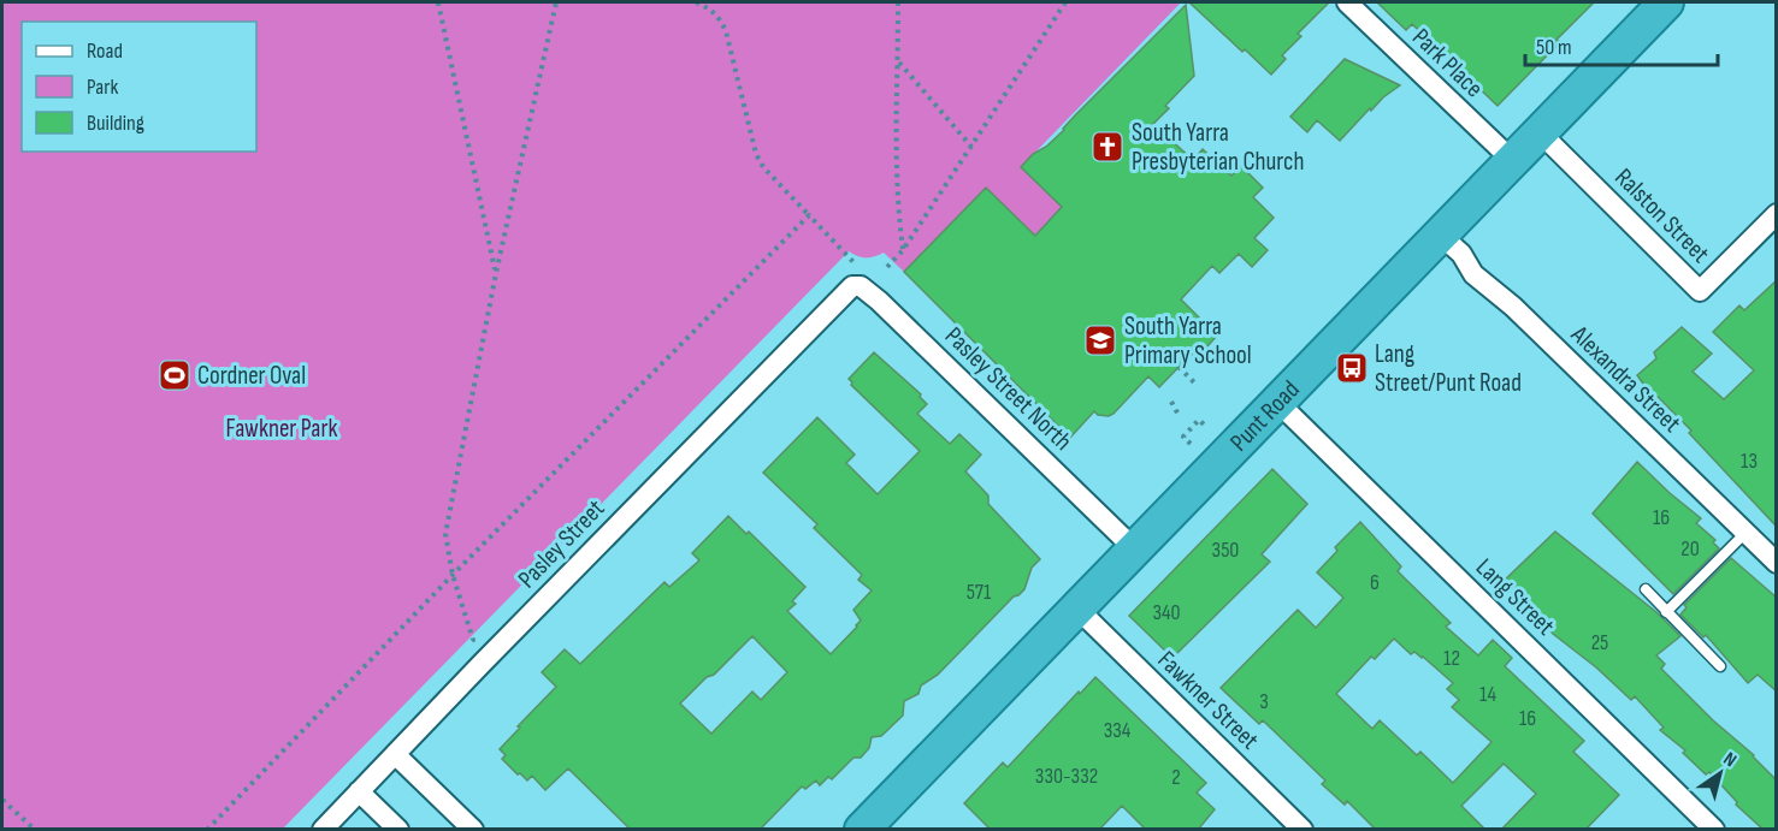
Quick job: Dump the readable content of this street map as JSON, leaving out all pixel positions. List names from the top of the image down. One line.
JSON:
{"streets":{"highway":["Punt Road"],"street":["Park Place","Ralston Street","Alexandra Street","Pasley Street North","Pasley Street","Lang Street","Fawkner Street"]},"crossings":[["Park Place","Punt Road"],["Ralston Street","Punt Road"],["Alexandra Street","Punt Road"],["Pasley Street North","Punt Road"],["Pasley Street North","Pasley Street"],["Punt Road","Lang Street"],["Punt Road","Fawkner Street"]],"parks":["Fawkner Park"],"places":{"church":["South Yarra Presbyterian Church"],"school or university":["South Yarra Primary School"],"bus stop":["Lang Street/Punt Road"],"sports":["Cordner Oval"]},"house_numbers":["13","16","20","350","6","571","340","25","12","14","3","16","334","330-332","2"],"legend":["Road","Park","Building"],"scale_bar":"50 m","north":"top right"}
